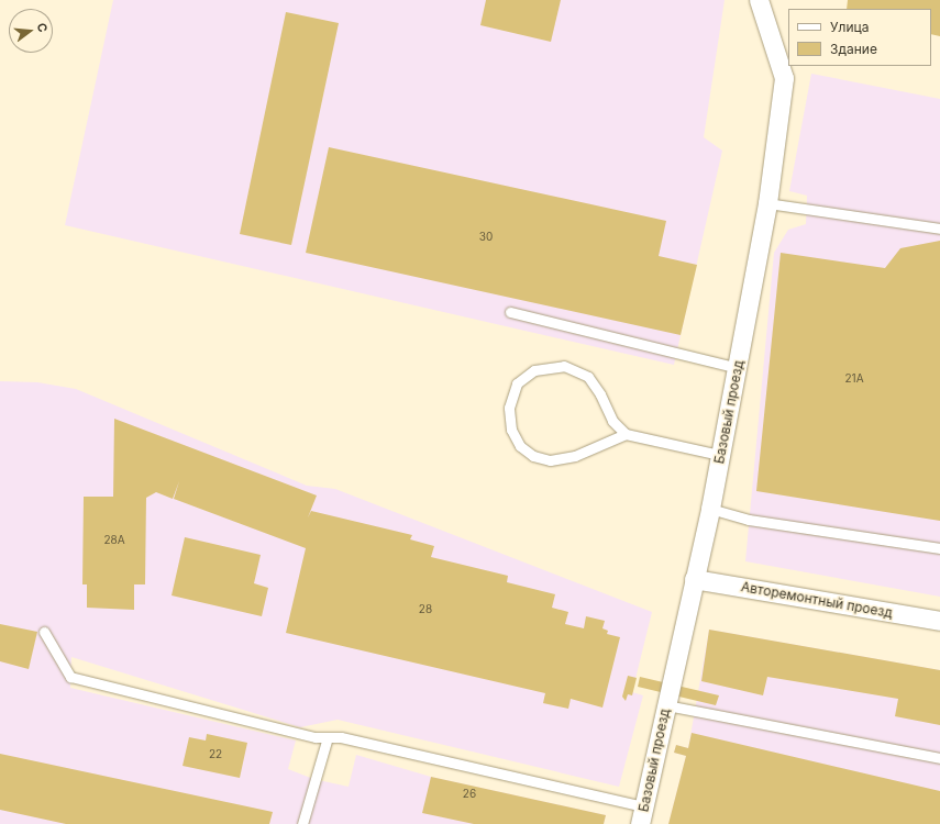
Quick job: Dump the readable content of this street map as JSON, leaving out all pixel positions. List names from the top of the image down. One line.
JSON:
{"streets":{"street":["Базовый проезд","Авторемонтный проезд"]},"crossings":[["Базовый проезд","Авторемонтный проезд"]],"house_numbers":["30","21А","28А","28","22","26"],"legend":["Улица","Здание"],"north":"right"}
